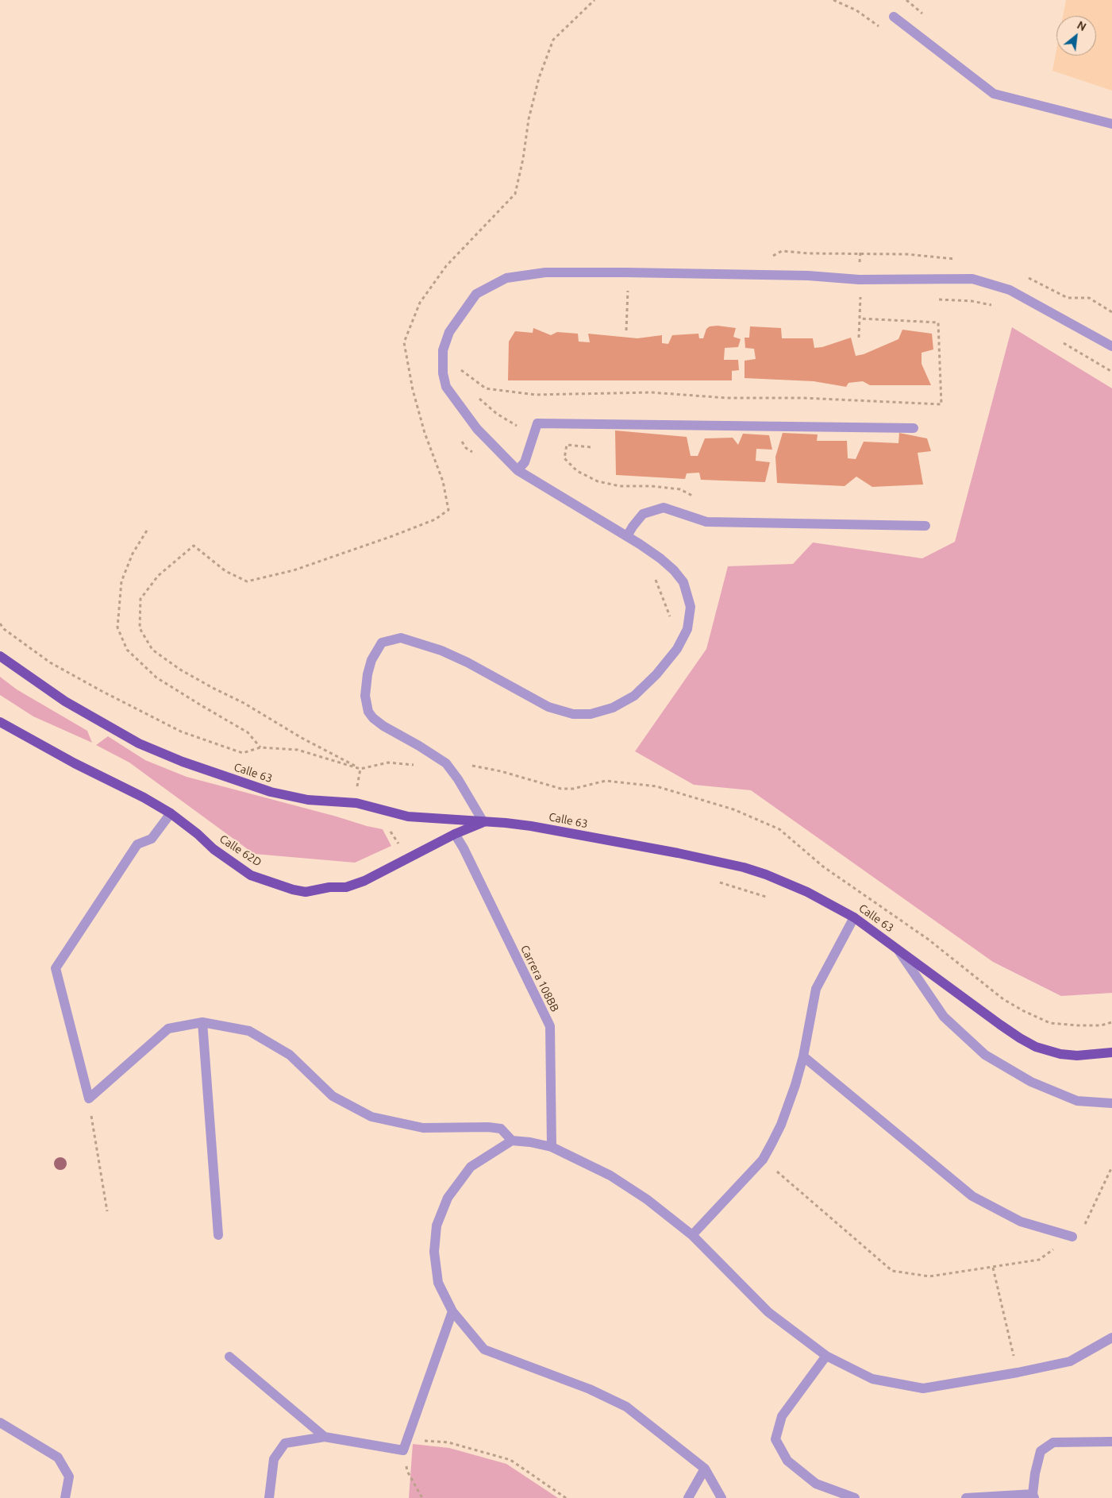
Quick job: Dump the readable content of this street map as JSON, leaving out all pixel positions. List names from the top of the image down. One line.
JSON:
{"streets":{"main road":["Calle 63","Calle 62D"],"street":["Carrera 108BB"]},"crossings":[["Calle 63","Calle 62D"],["Calle 62D","Carrera 108BB"]],"north":"top right"}
